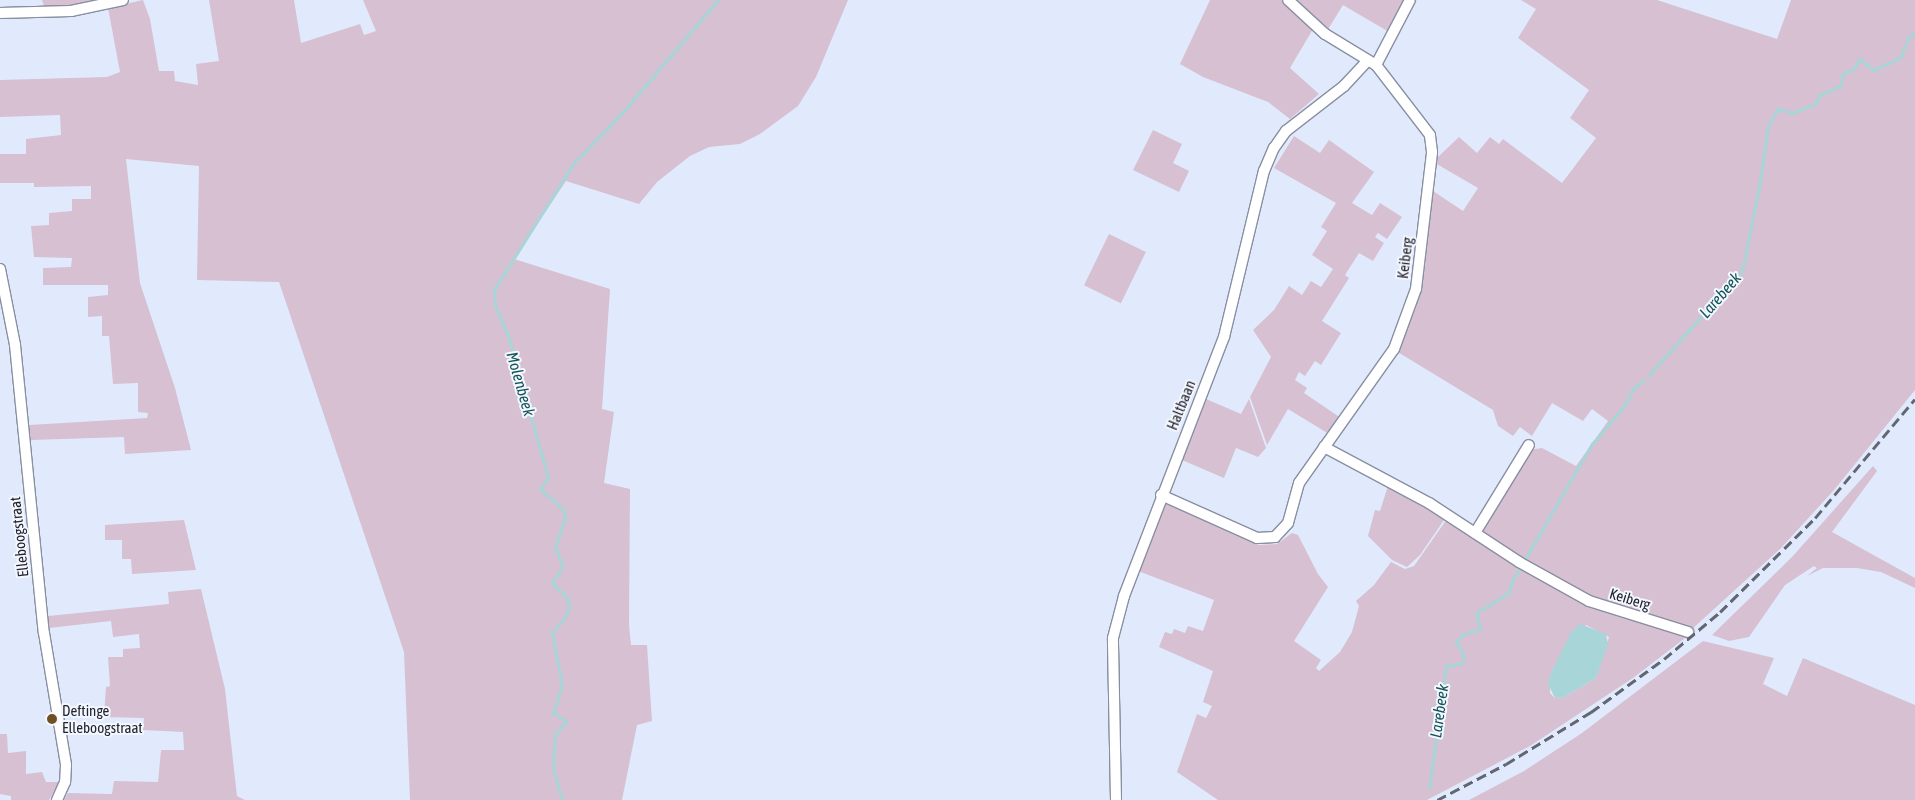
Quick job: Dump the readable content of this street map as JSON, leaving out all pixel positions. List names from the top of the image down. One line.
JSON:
{"streets":{"street":["Keiberg","Haltbaan","Elleboogstraat"]},"crossings":[["Keiberg","Haltbaan"]],"water":["Larebeek","Molenbeek"],"places":["Deftinge Elleboogstraat"]}
